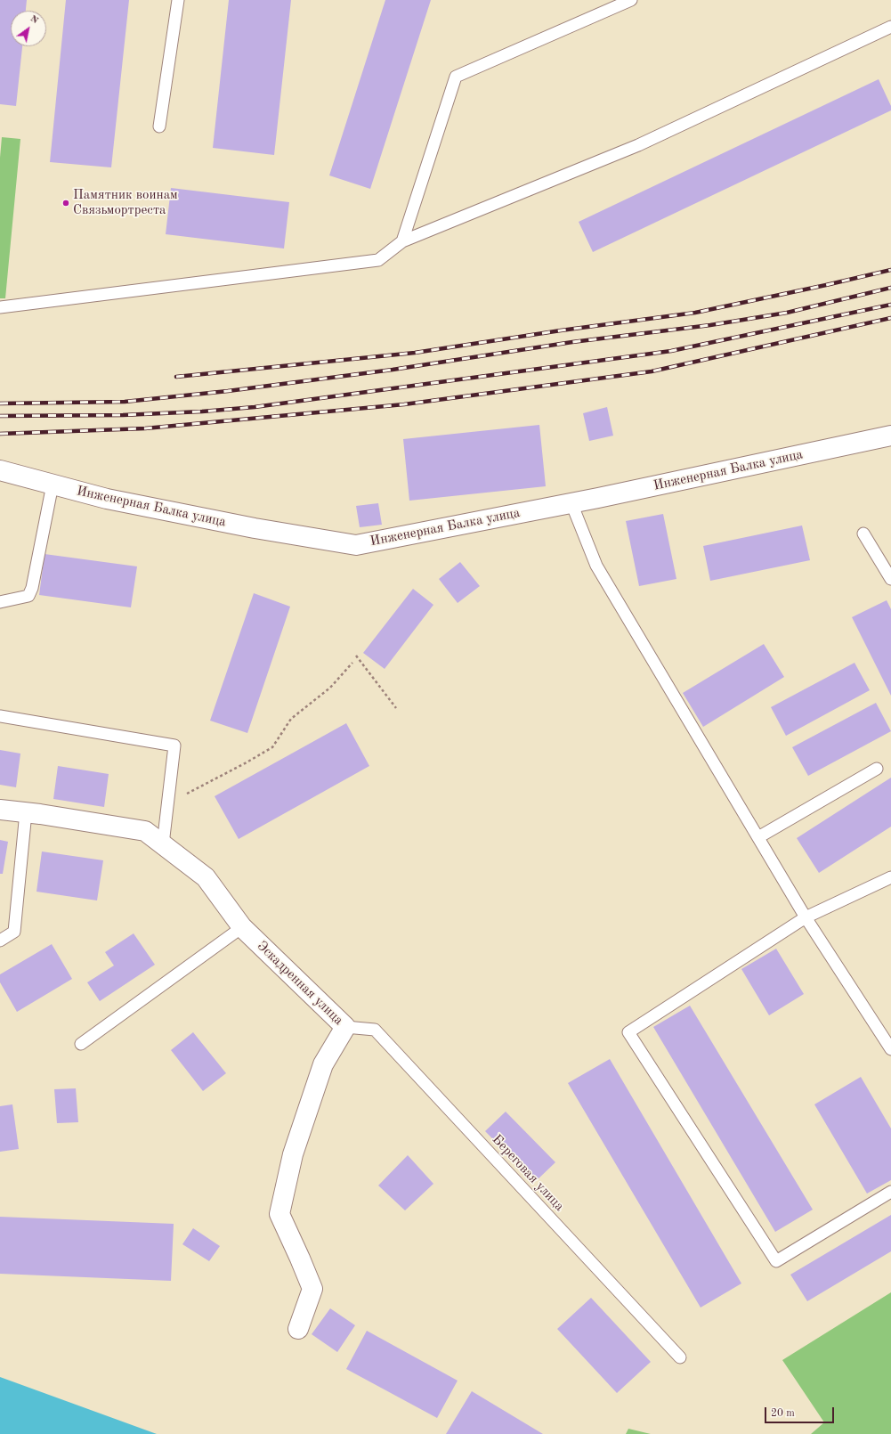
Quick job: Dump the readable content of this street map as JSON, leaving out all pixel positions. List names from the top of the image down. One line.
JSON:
{"streets":{"street":["Инженерная Балка улица","Эскадренная улица"],"lane":["Береговая улица"]},"crossings":[["Эскадренная улица","Береговая улица"]],"places":["Памятник воинам Связьмортреста"],"scale_bar":"20 m","north":"top right"}
